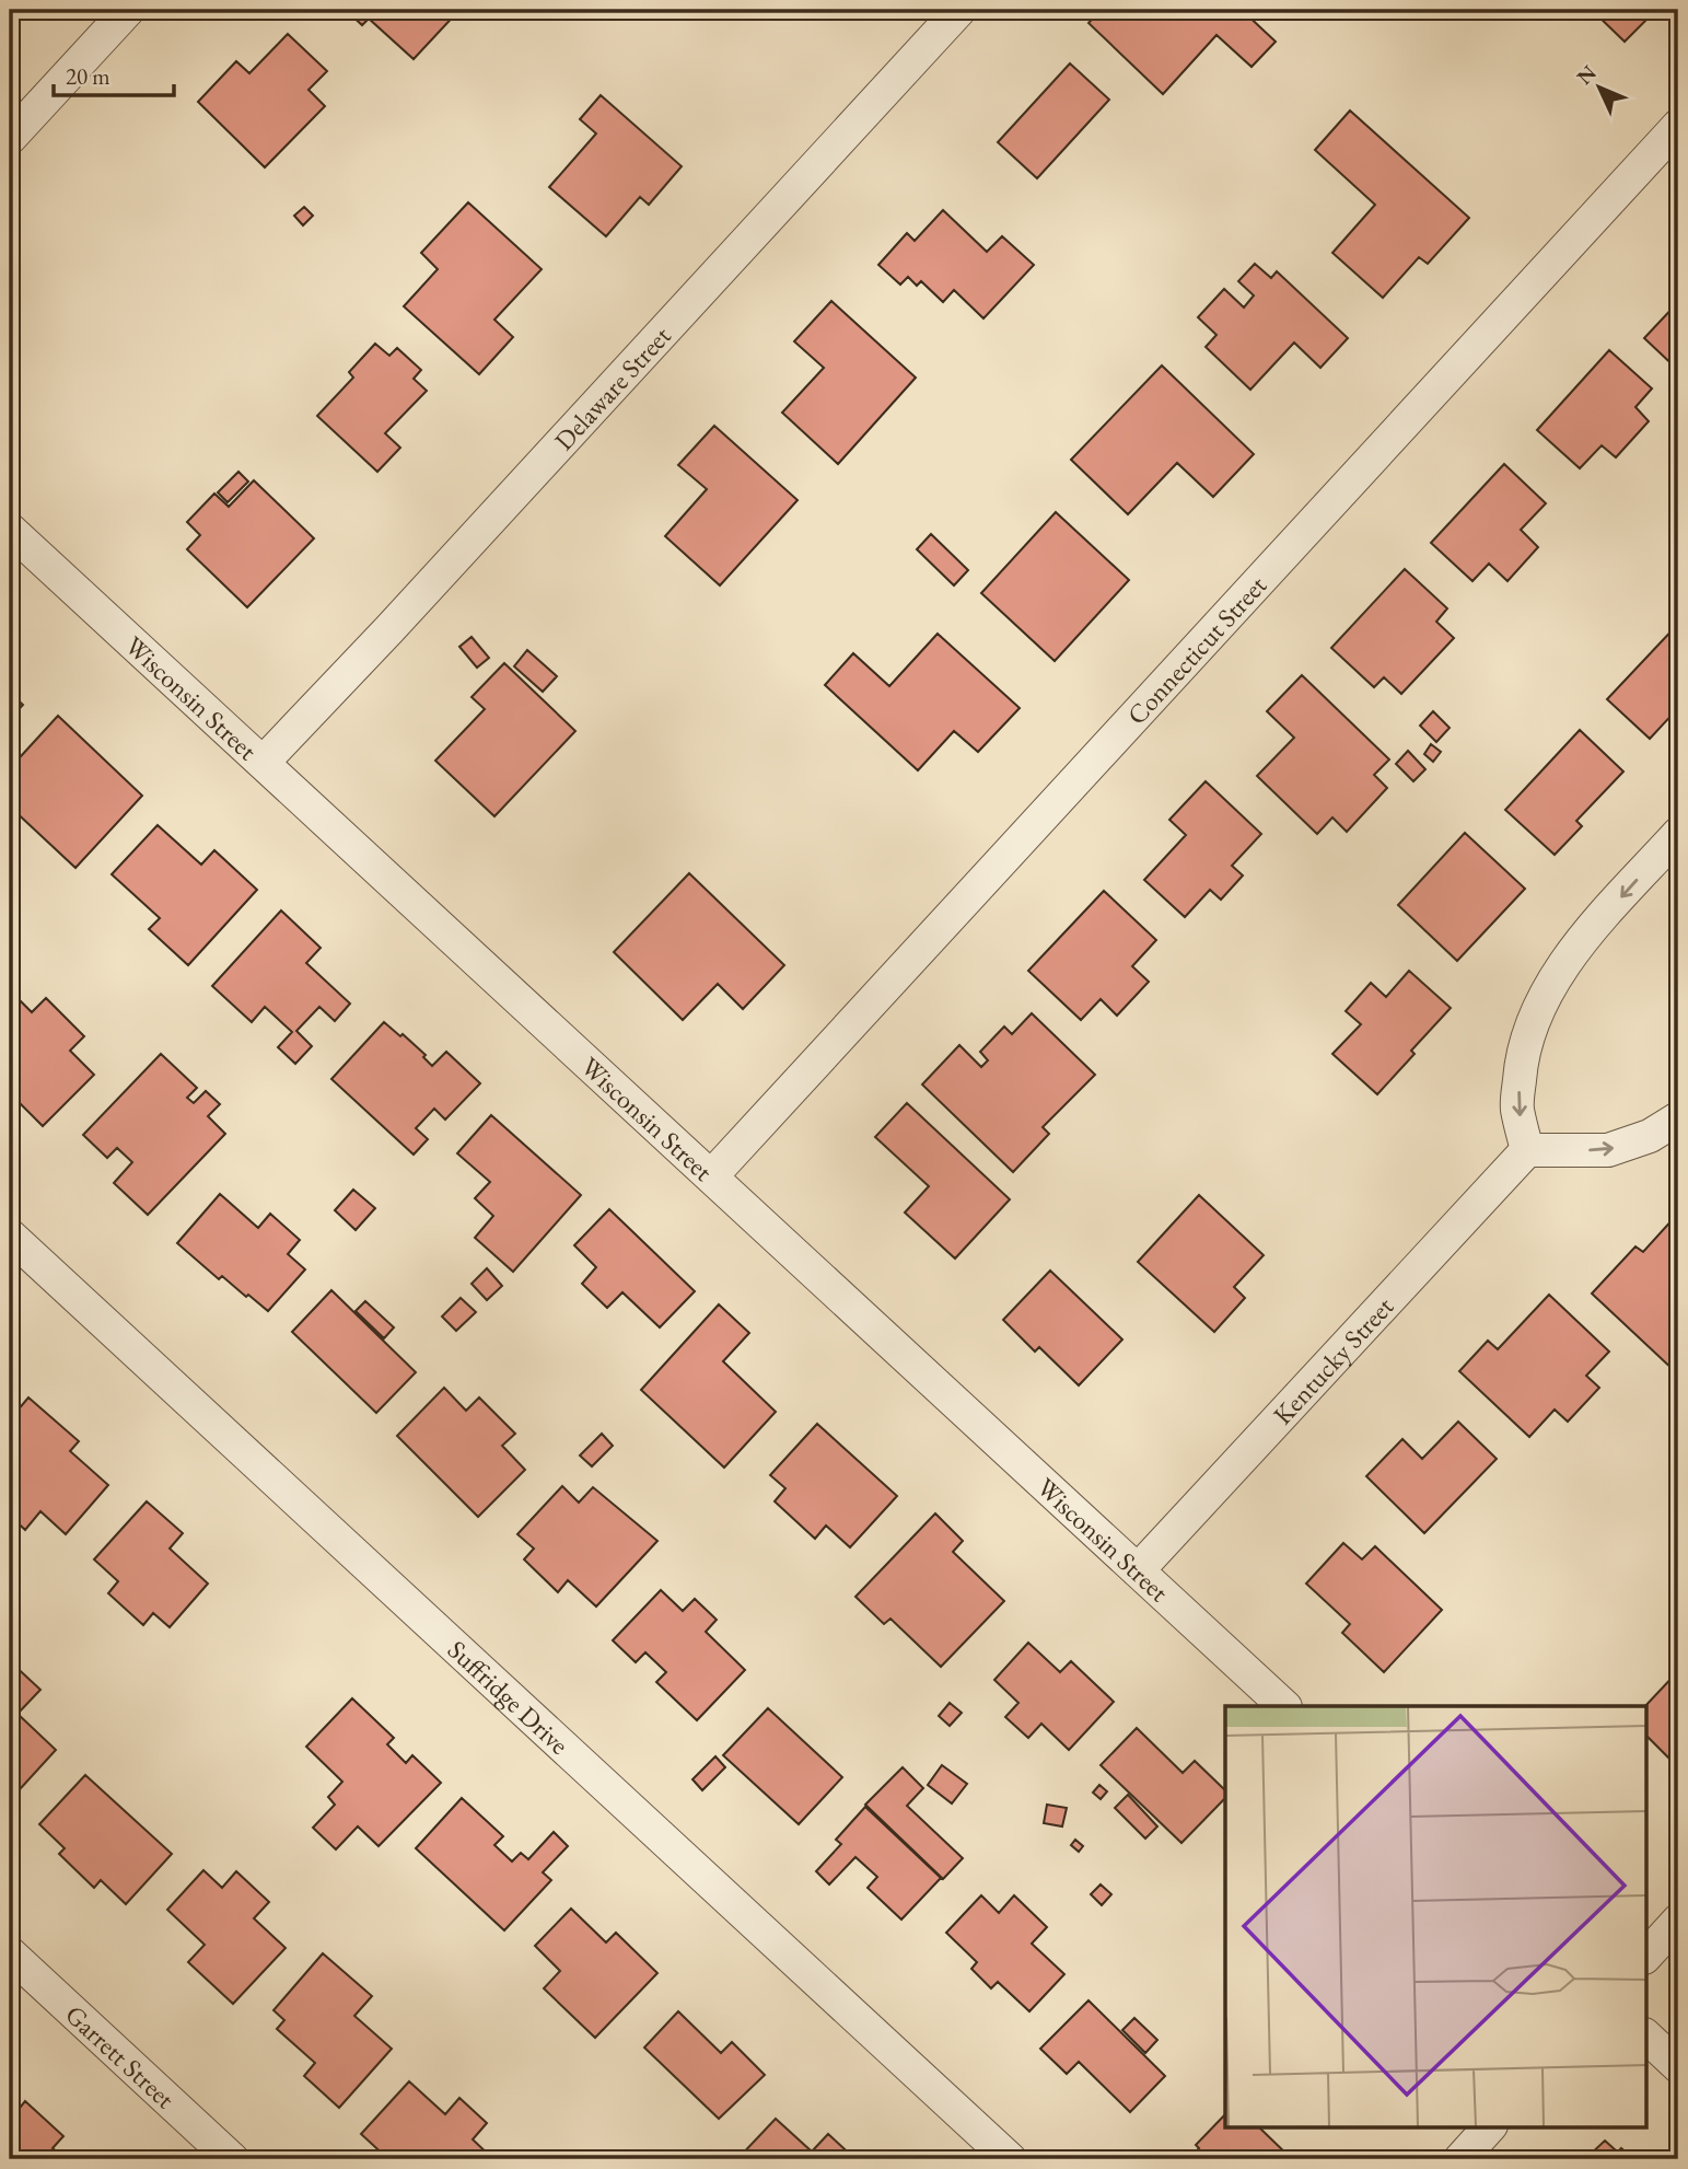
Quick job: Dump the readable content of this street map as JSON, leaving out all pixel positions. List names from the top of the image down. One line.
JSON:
{"streets":{"street":["Delaware Street","Connecticut Street","Wisconsin Street","Kentucky Street","Suffridge Drive","Garrett Street"]},"crossings":[["Delaware Street","Wisconsin Street"],["Connecticut Street","Wisconsin Street"],["Wisconsin Street","Kentucky Street"]],"scale_bar":"20 m","north":"top left"}
